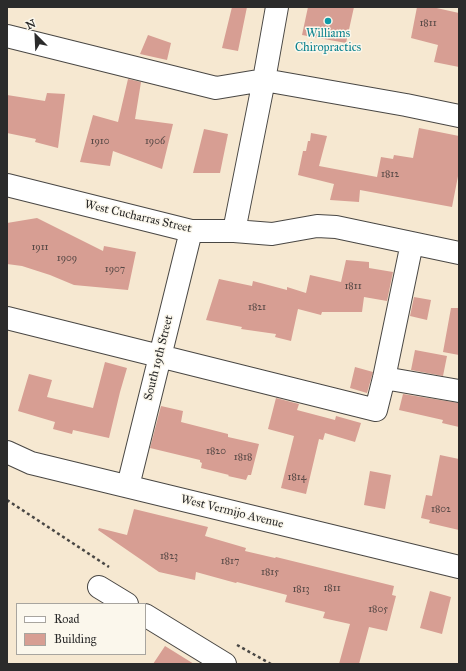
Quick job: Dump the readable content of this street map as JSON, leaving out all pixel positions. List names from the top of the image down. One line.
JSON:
{"streets":{"street":["West Cucharras Street","South 19th Street","West Vermijo Avenue"]},"crossings":[["West Cucharras Street","South 19th Street"],["South 19th Street","West Vermijo Avenue"]],"places":["Williams Chiropractics"],"house_numbers":["1811","1910","1906","1812","1911","1909","1907","1811","1821","1820","1818","1814","1802","1823","1817","1815","1811","1813","1805"],"legend":["Road","Building"],"north":"top left"}
